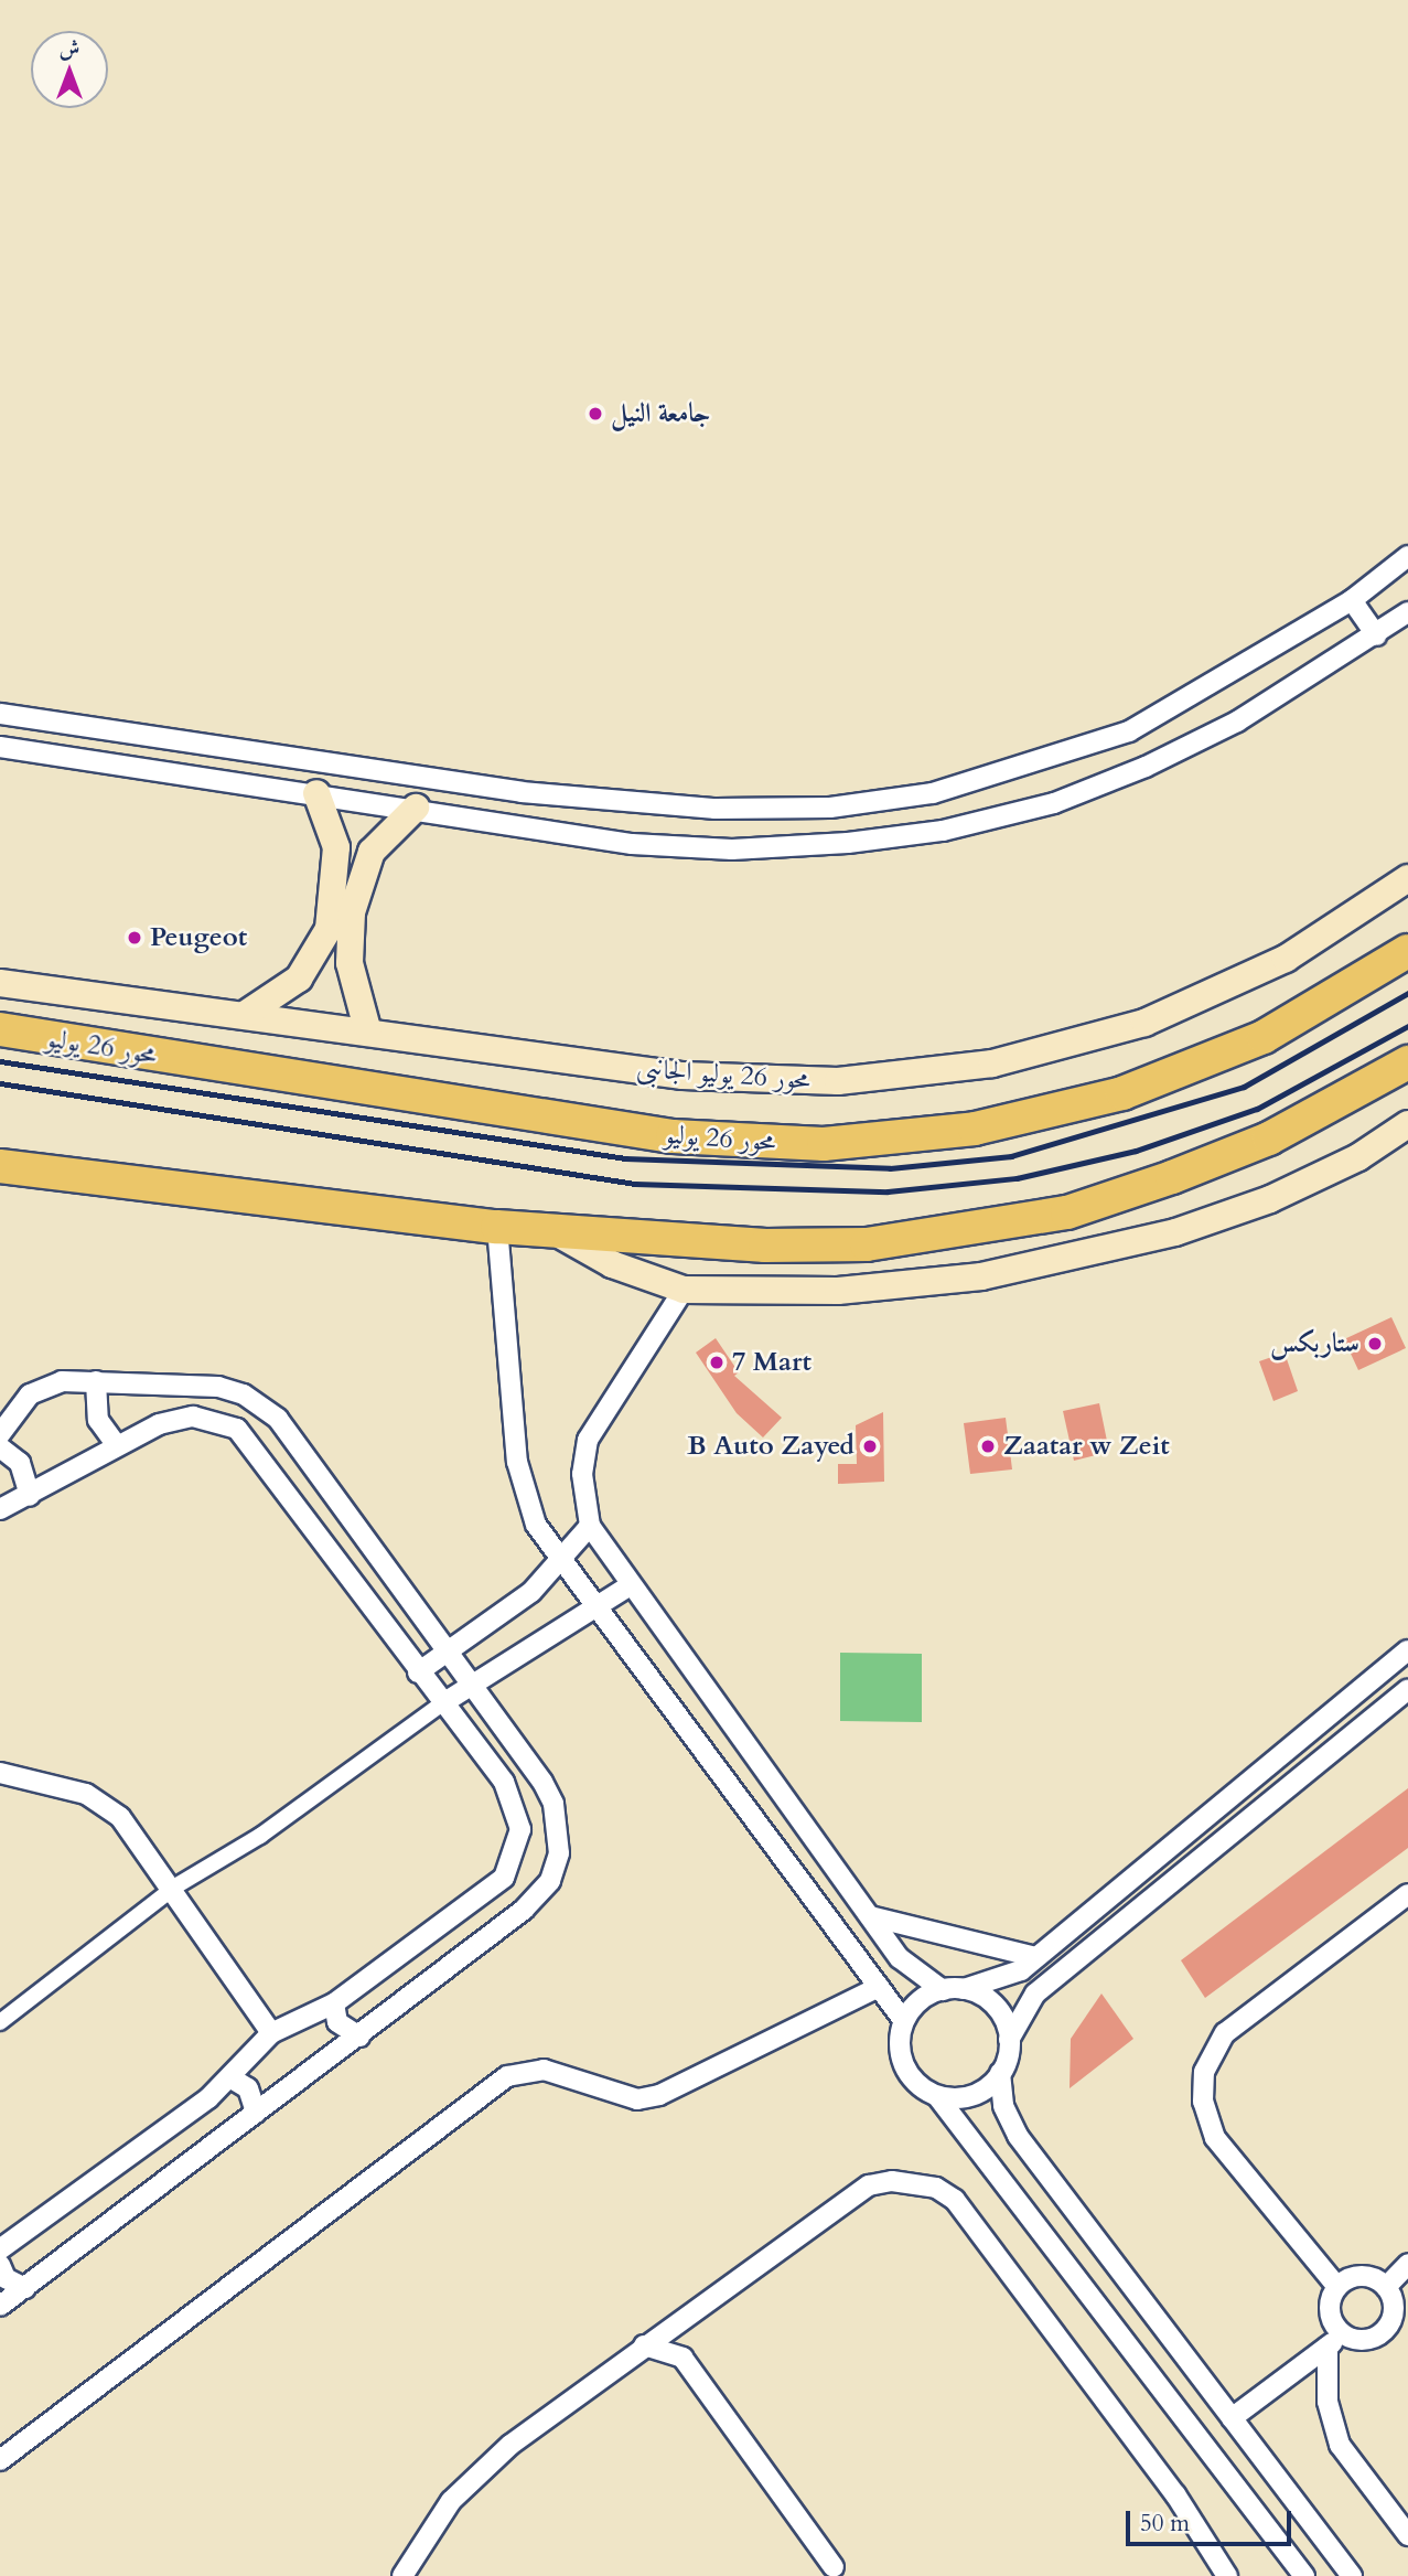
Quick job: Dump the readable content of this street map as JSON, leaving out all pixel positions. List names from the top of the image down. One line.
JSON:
{"streets":{"highway":["محور 26 يوليو"],"main road":["محور 26 يوليو الجانبى"]},"places":["جامعة النيل","Peugeot","ستاربكس","7 Mart","B Auto Zayed","Zaatar w Zeit"],"scale_bar":"50 m","north":"top"}
